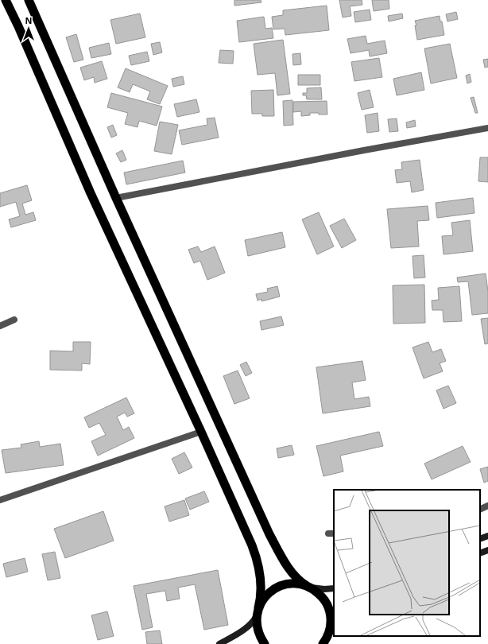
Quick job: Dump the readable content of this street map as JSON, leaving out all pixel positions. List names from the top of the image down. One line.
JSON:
{"north":"top"}
